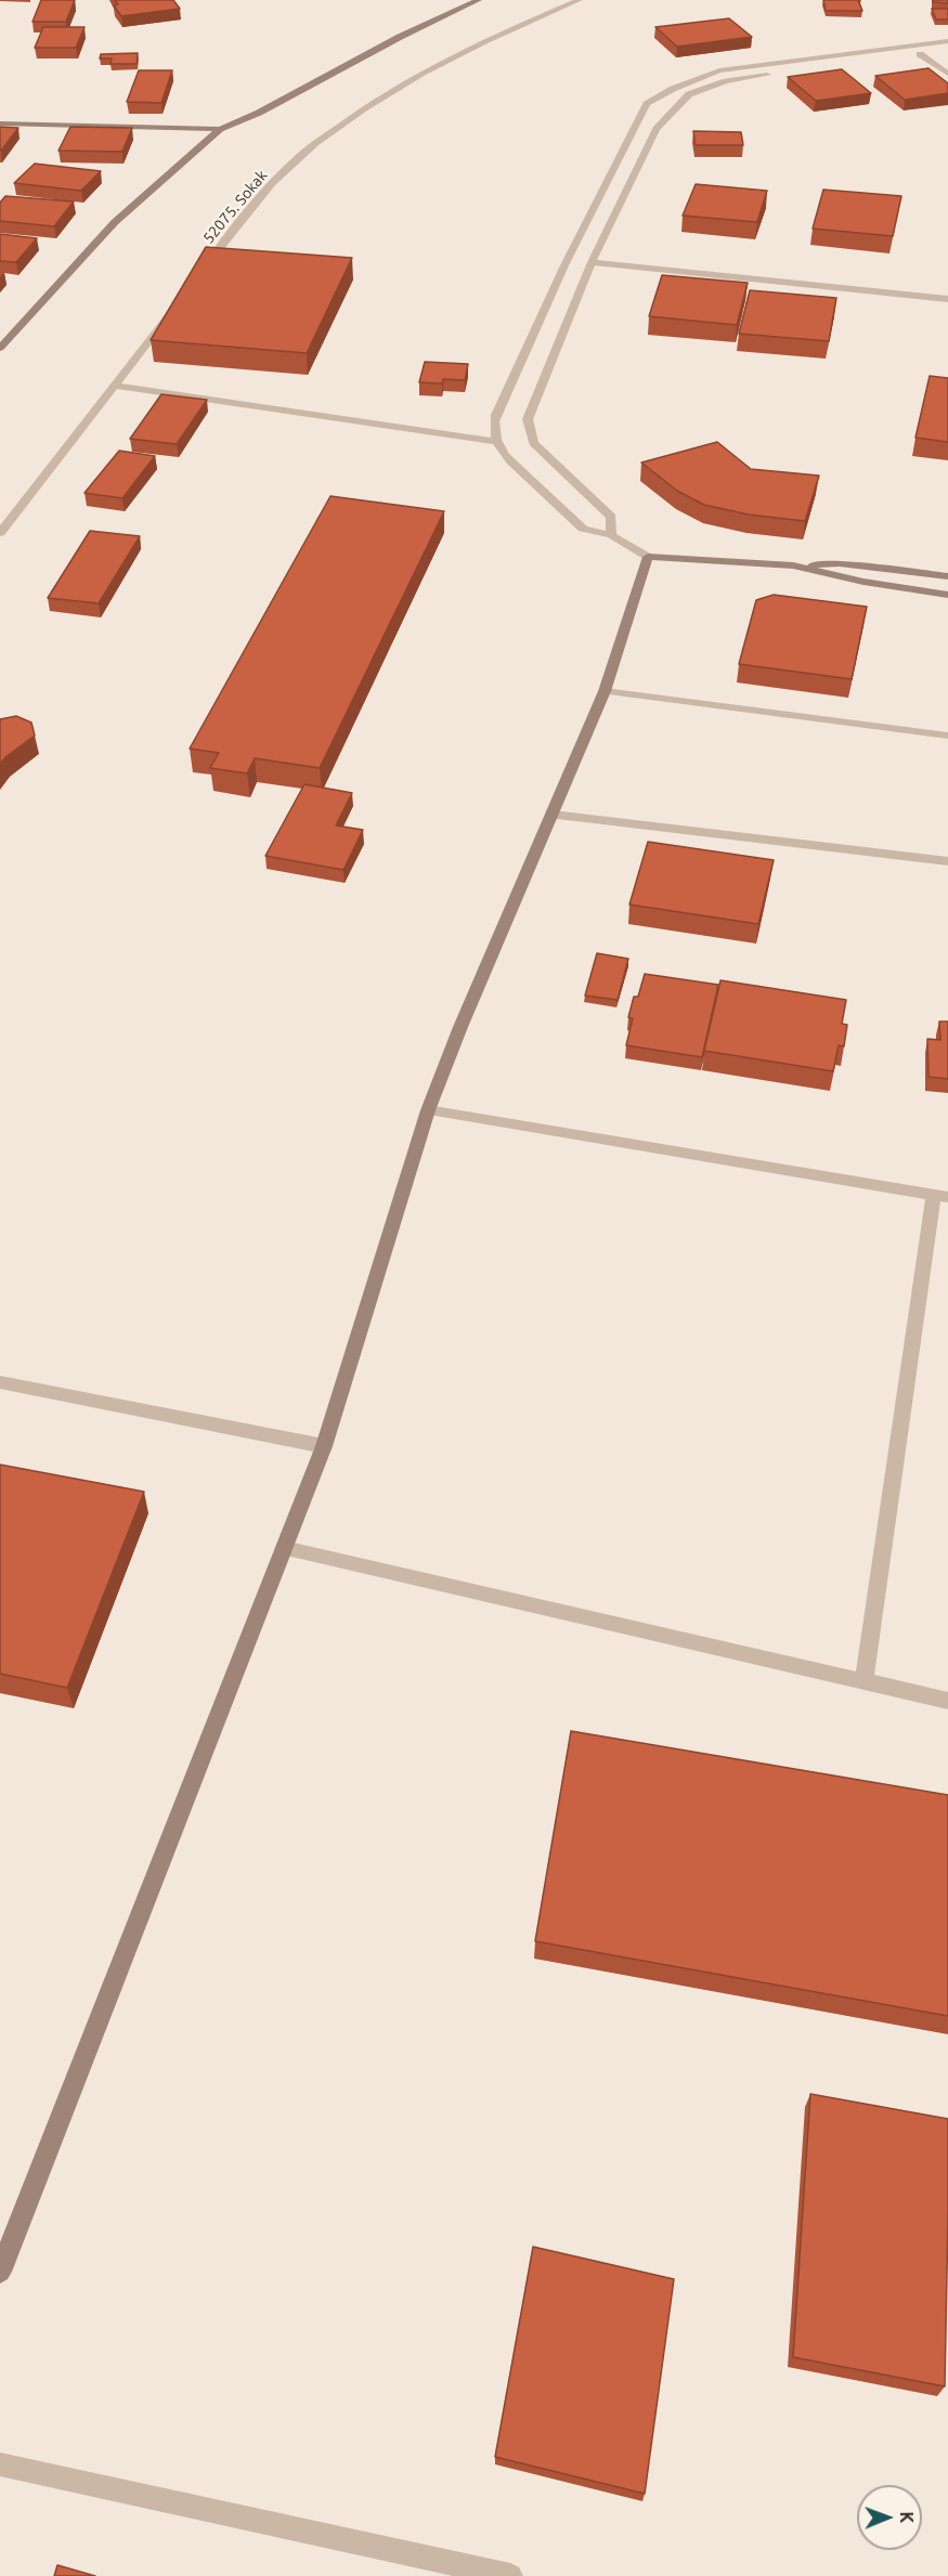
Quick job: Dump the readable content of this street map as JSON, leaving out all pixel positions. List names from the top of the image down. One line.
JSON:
{"streets":{"street":["52075. Sokak"]},"north":"right"}
